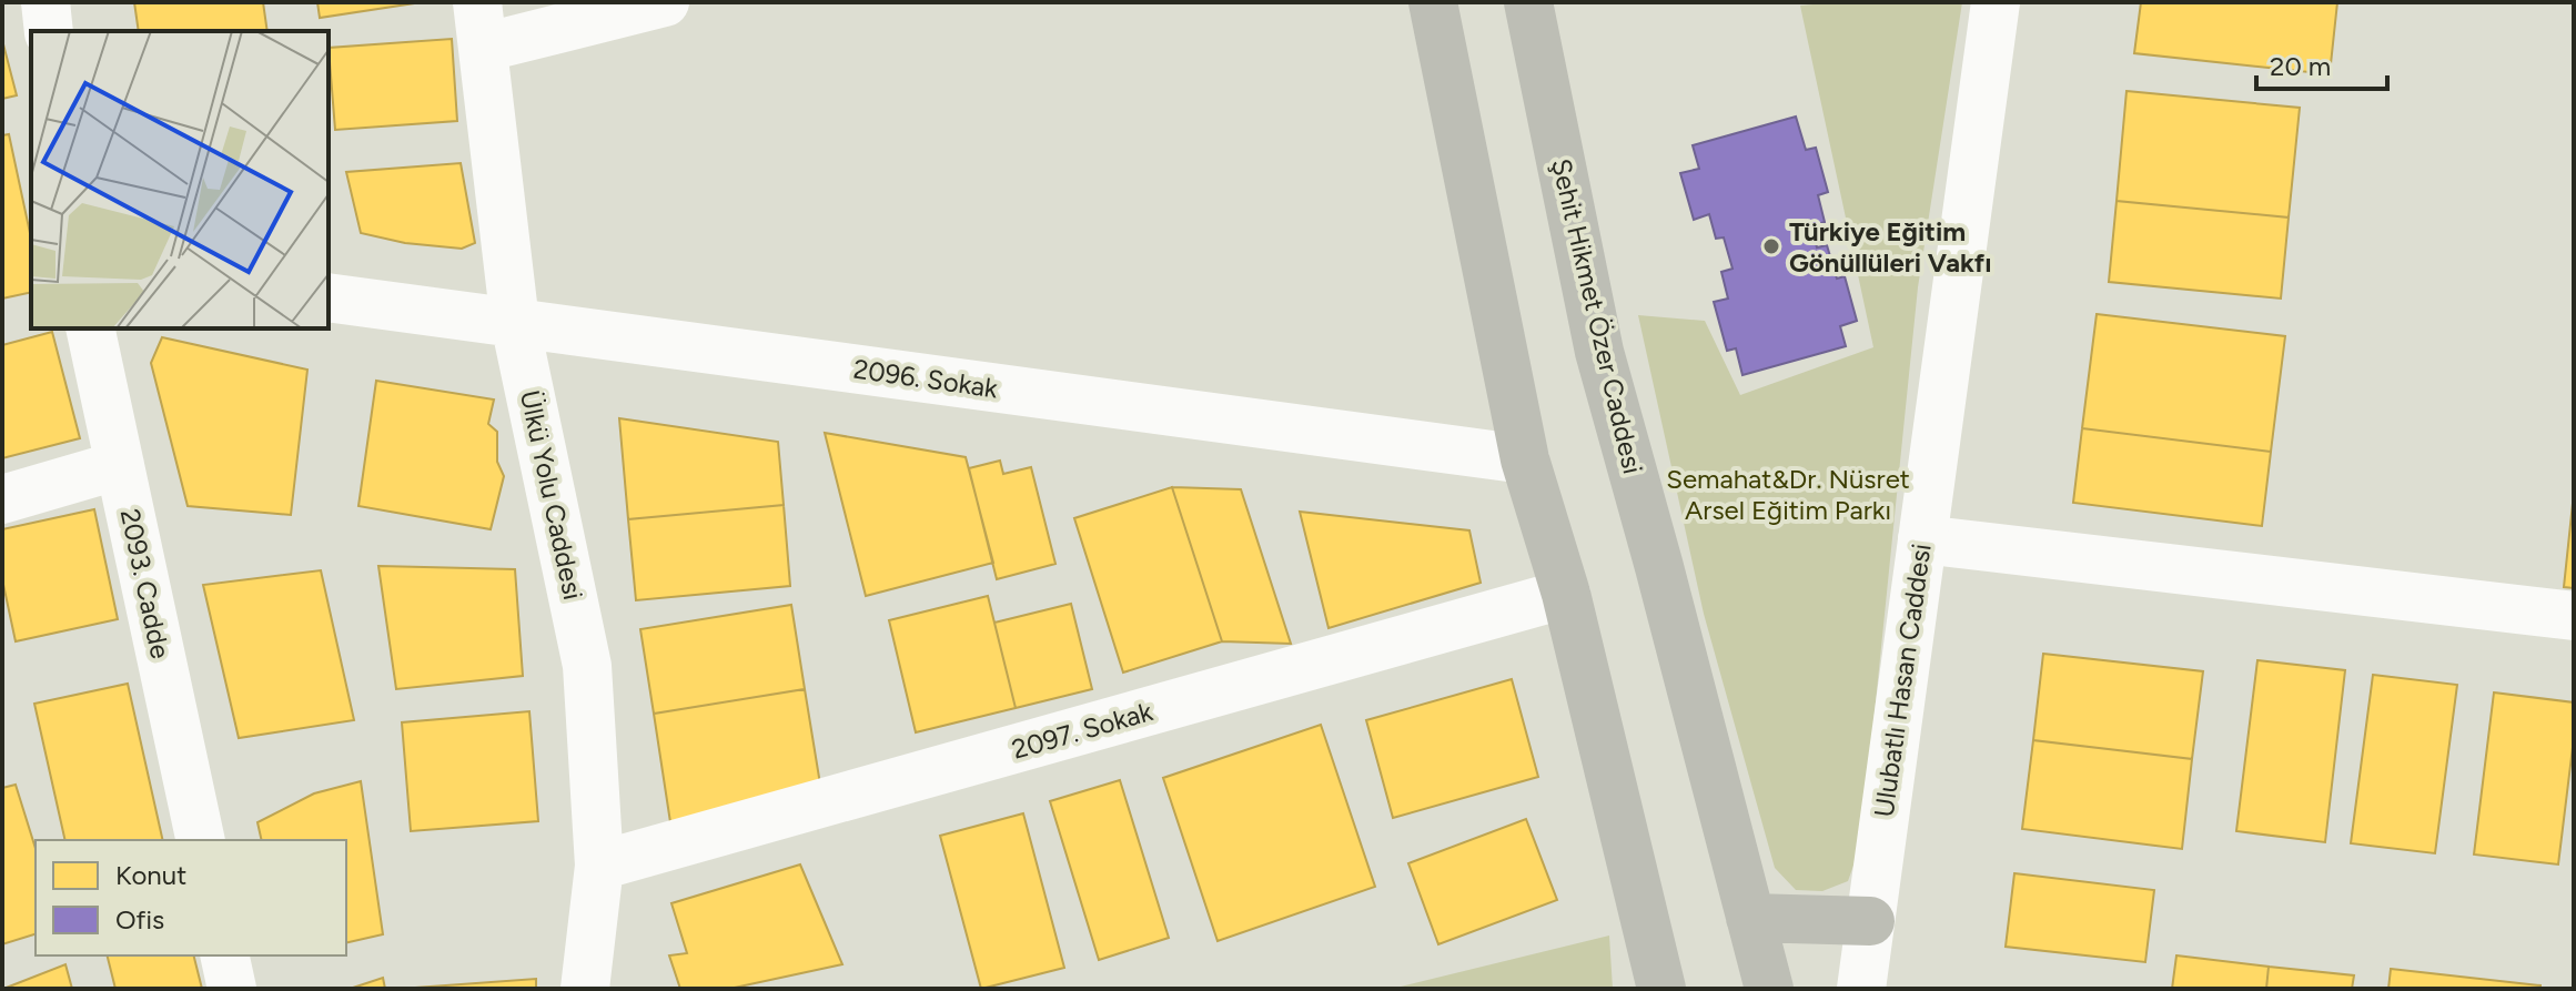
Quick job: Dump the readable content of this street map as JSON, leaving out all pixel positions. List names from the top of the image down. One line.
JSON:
{"streets":{"main road":["Şehit Hikmet Özer Caddesi"],"street":["2096. Sokak","Ülkü Yolu Caddesi","2093. Cadde","Ulubatlı Hasan Caddesi","2097. Sokak"]},"crossings":[["2096. Sokak","Ülkü Yolu Caddesi"],["Ülkü Yolu Caddesi","2097. Sokak"]],"parks":["Semahat&Dr. Nüsret Arsel Eğitim Parkı"],"places":["Türkiye Eğitim Gönüllüleri Vakfı"],"legend":["Konut","Ofis"],"scale_bar":"20 m"}
